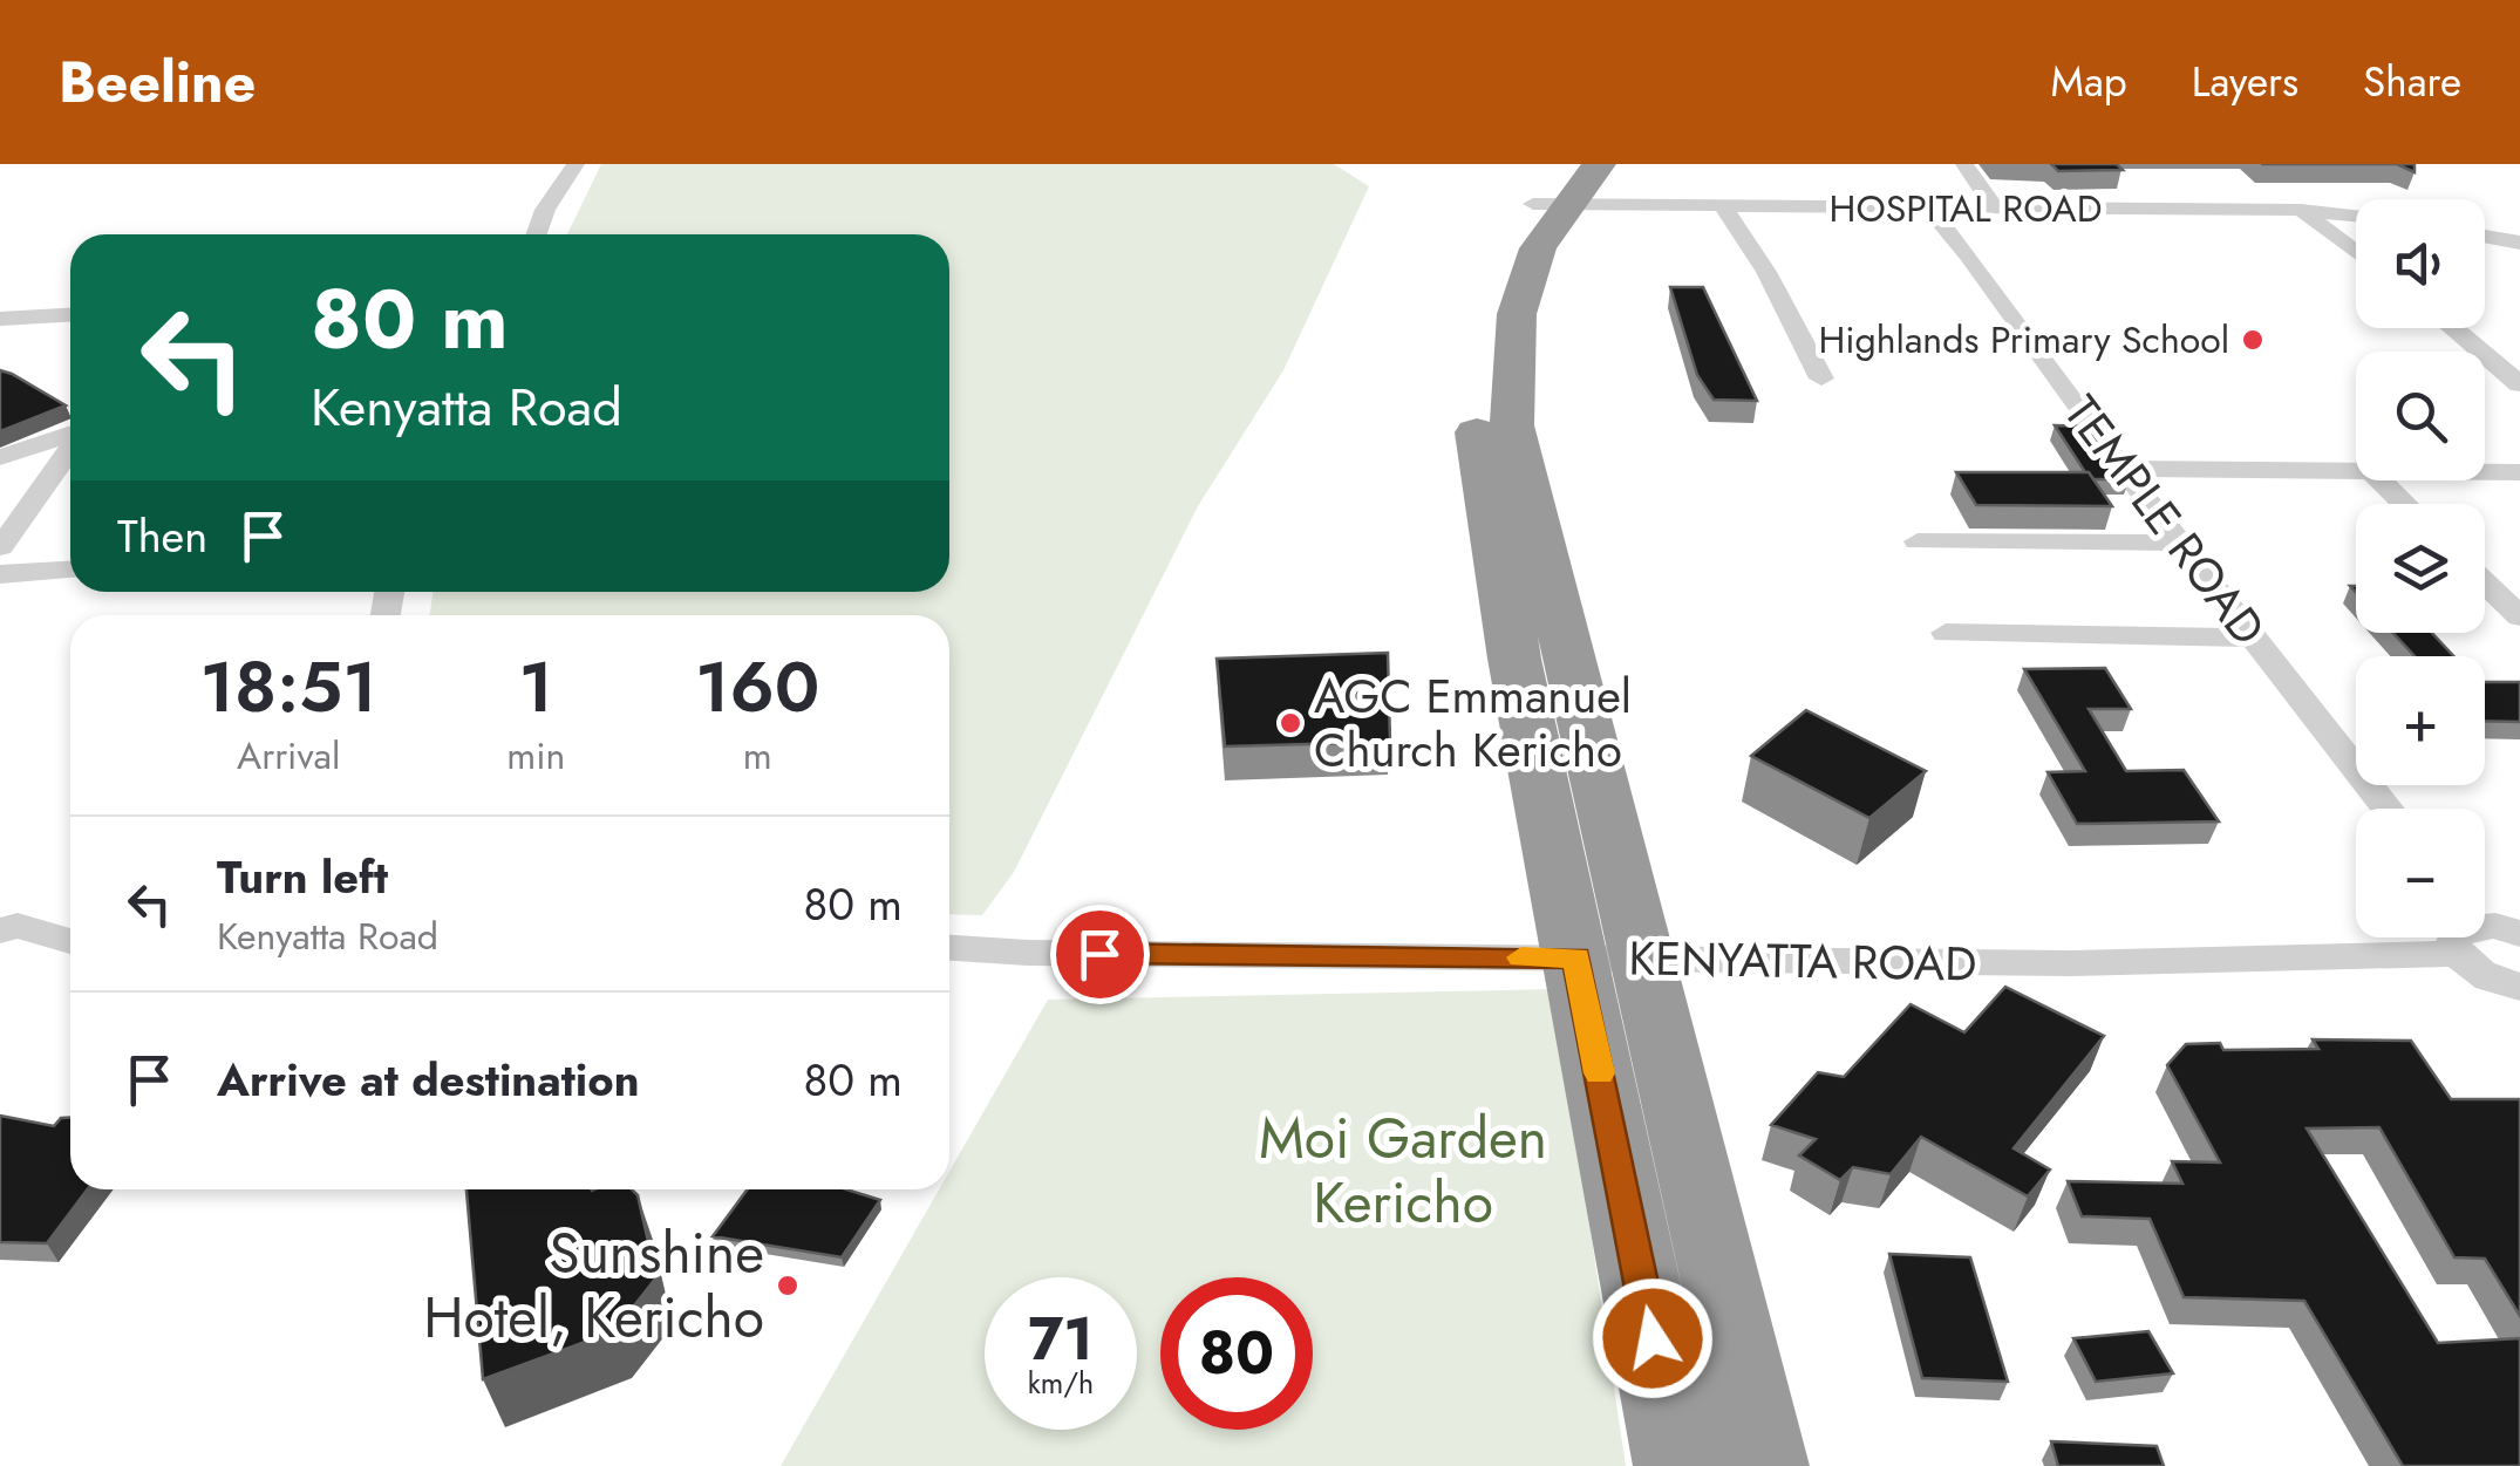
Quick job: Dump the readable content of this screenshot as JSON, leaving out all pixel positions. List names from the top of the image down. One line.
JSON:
{"streets":{"street":["HOSPITAL ROAD","TEMPLE ROAD","KENYATTA ROAD"]},"crossings":[["HOSPITAL ROAD","TEMPLE ROAD"]],"parks":["Moi Garden Kericho"],"places":["Highlands Primary School","AGC Emmanuel Church Kericho","Sunshine Hotel, Kericho"],"page":{"header":"Beeline","nav":["Map","Layers","Share"],"map_buttons":["+","−"],"turn":["80 m","Kenyatta Road"],"then":"Then","eta":["18:51","Arrival","1","min","160","m"],"list":[{"name":"Turn left","note":"Kenyatta Road","value":"80 m"},{"name":"Arrive at destination","value":"80 m"}],"speed":"71 km/h","limit":"80"}}
